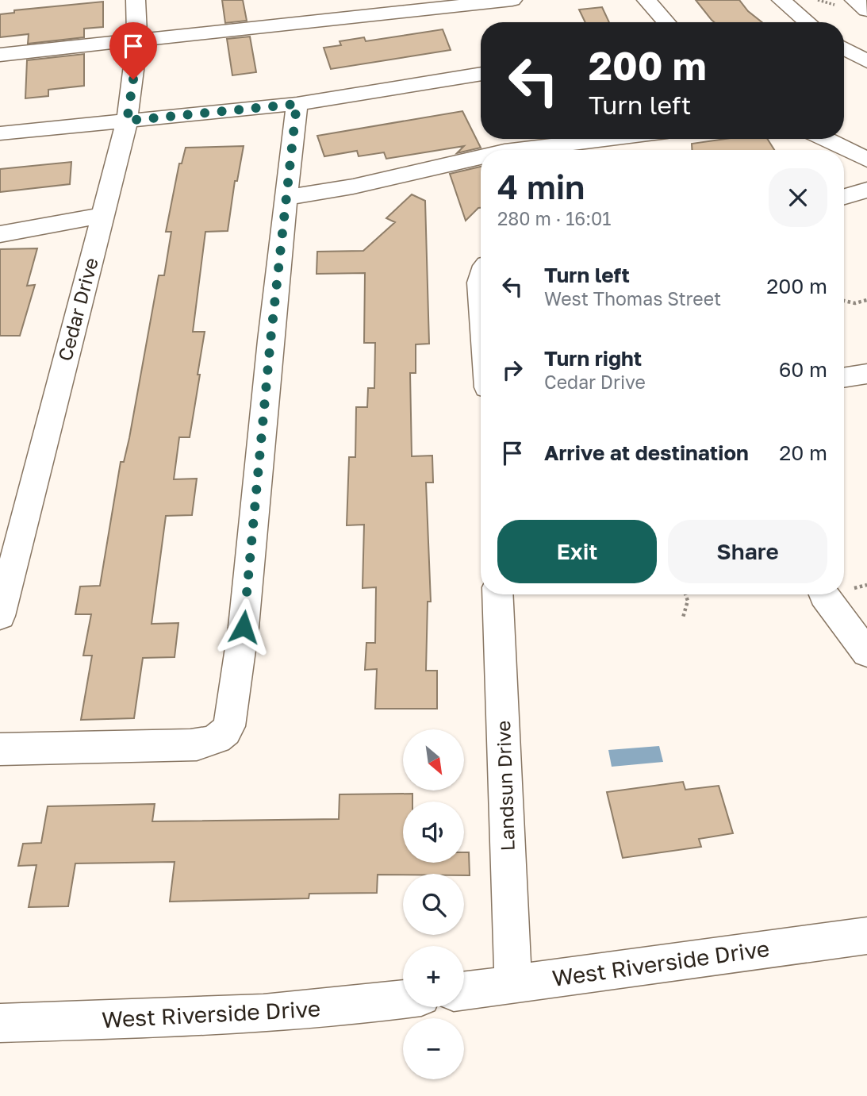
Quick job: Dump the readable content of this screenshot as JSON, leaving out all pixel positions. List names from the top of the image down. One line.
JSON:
{"streets":{"street":["Cedar Drive","Landsun Drive","West Riverside Drive"]},"crossings":[["Landsun Drive","West Riverside Drive"]],"north":"bottom right","page":{"turn":["200 m","Turn left"],"heading":["4 min","280 m · 16:01"],"list":[{"name":"Turn left","note":"West Thomas Street","value":"200 m"},{"name":"Turn right","note":"Cedar Drive","value":"60 m"},{"name":"Arrive at destination","value":"20 m"}],"buttons":["Exit","Share"],"map_buttons":["+","−"]}}
